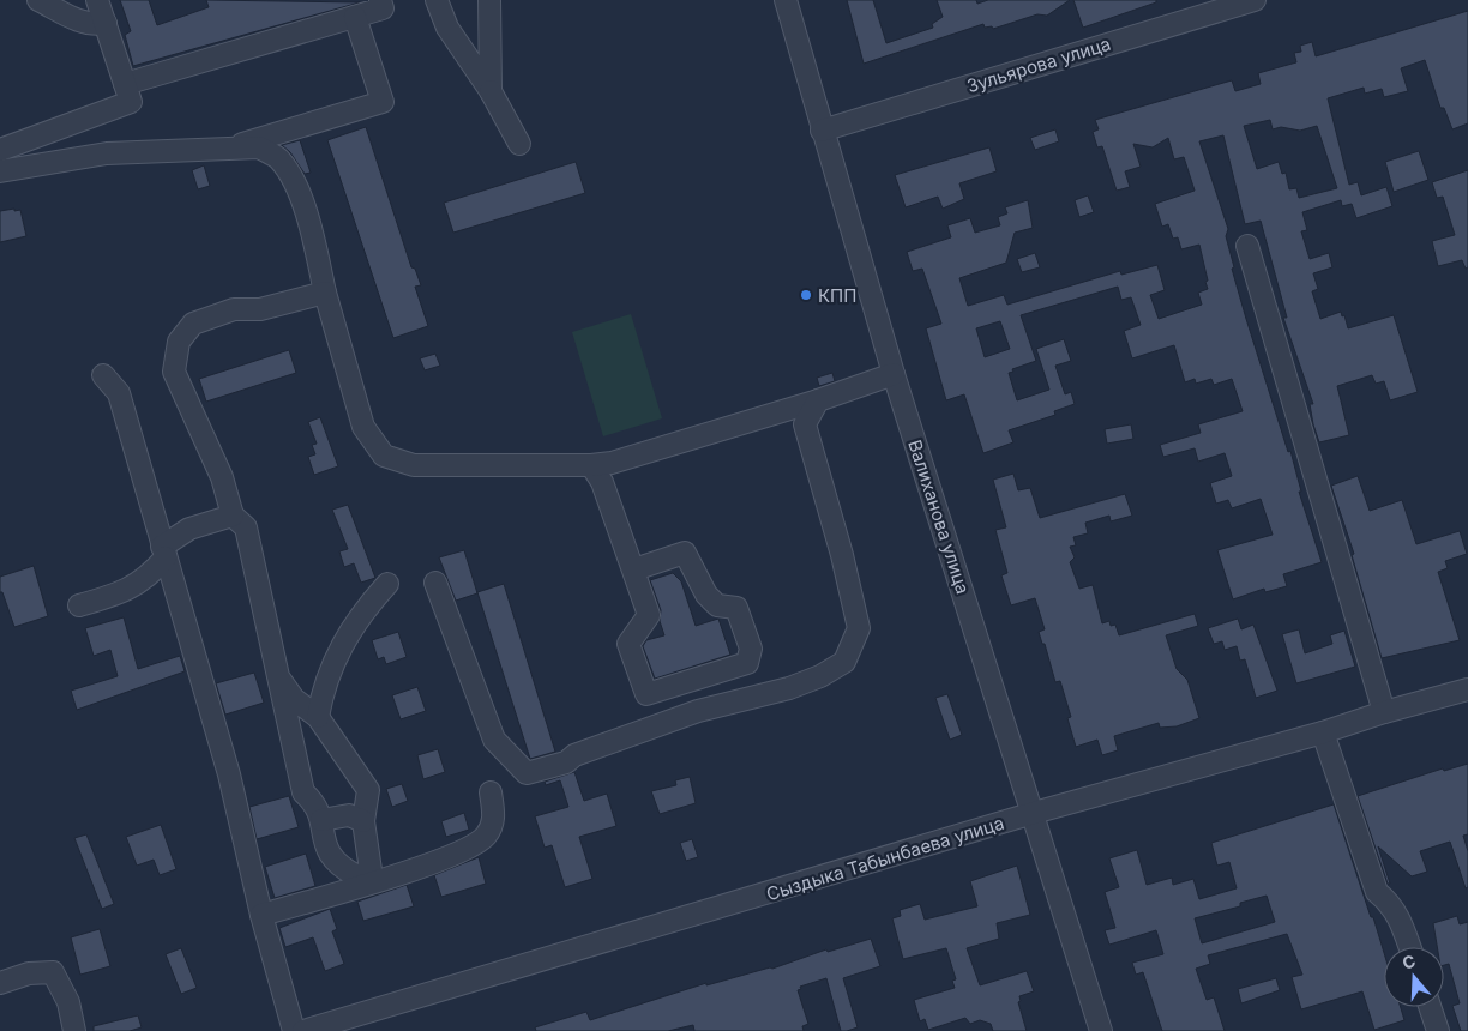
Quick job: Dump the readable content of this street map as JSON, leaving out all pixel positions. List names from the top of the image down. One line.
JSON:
{"streets":{"street":["Зульярова улица","Валиханова улица","Сыздыка Табынбаева улица"]},"crossings":[["Зульярова улица","Валиханова улица"],["Валиханова улица","Сыздыка Табынбаева улица"]],"places":["КПП"],"north":"top"}
